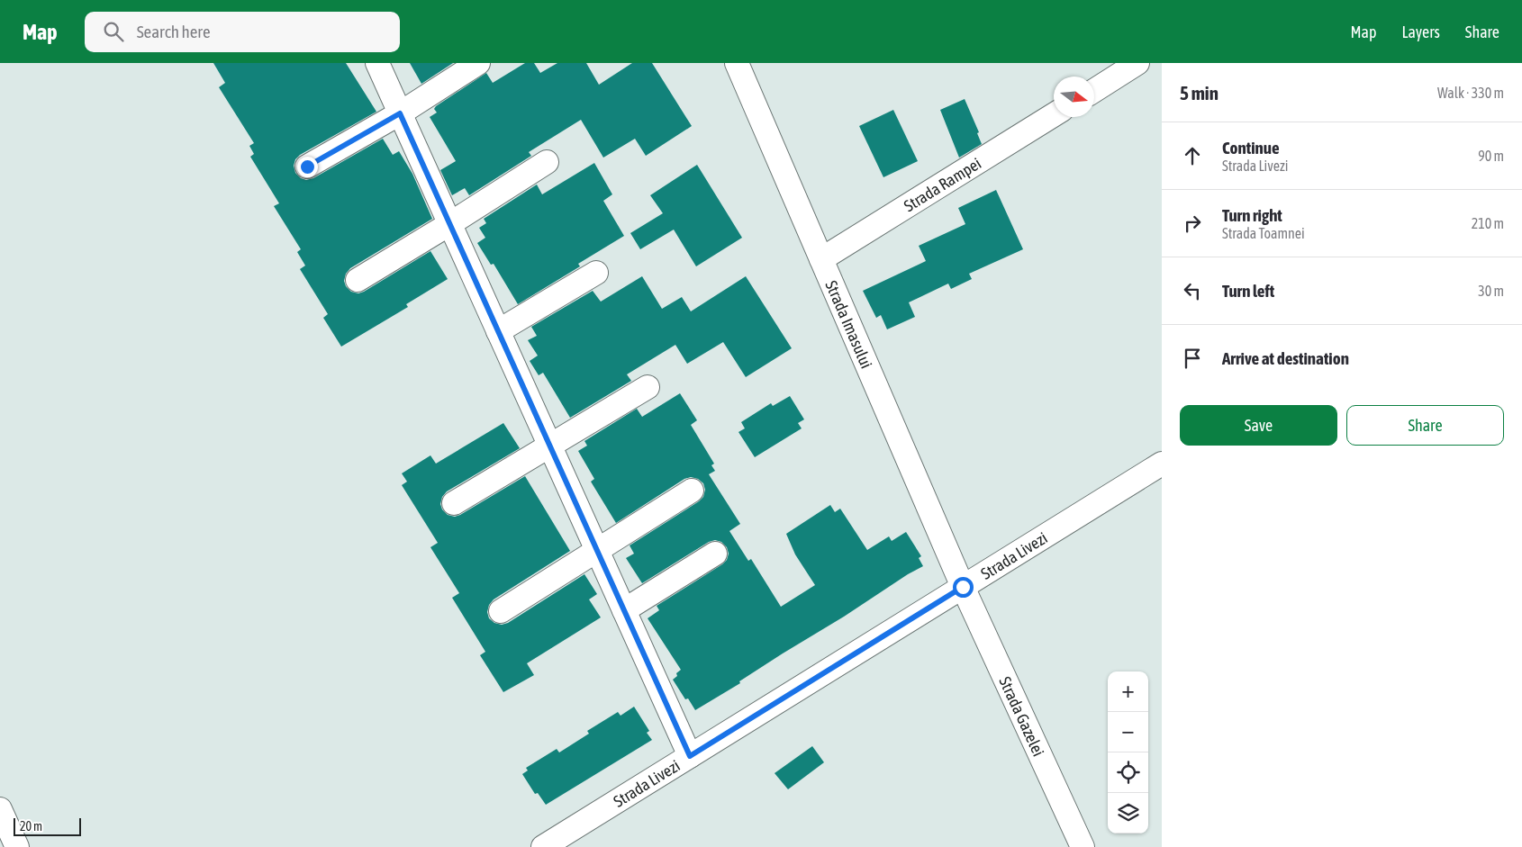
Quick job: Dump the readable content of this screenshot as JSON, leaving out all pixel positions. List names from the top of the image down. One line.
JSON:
{"streets":{"street":["Strada Rampei","Strada Imasului","Strada Livezi","Strada Gazelei"]},"crossings":[["Strada Rampei","Strada Imasului"],["Strada Imasului","Strada Livezi"],["Strada Imasului","Strada Gazelei"],["Strada Livezi","Strada Gazelei"]],"scale_bar":"20 m","north":"right","page":{"header":"Map","search":"Search here","nav":["Map","Layers","Share"],"heading":["5 min","Walk · 330 m"],"list":[["Continue","Strada Livezi","90 m"],["Turn right","Strada Toamnei","210 m"],["Turn left","30 m"],"Arrive at destination"],"buttons":["Save","Share"],"map_buttons":["+","−"],"scale":"20 m"}}
